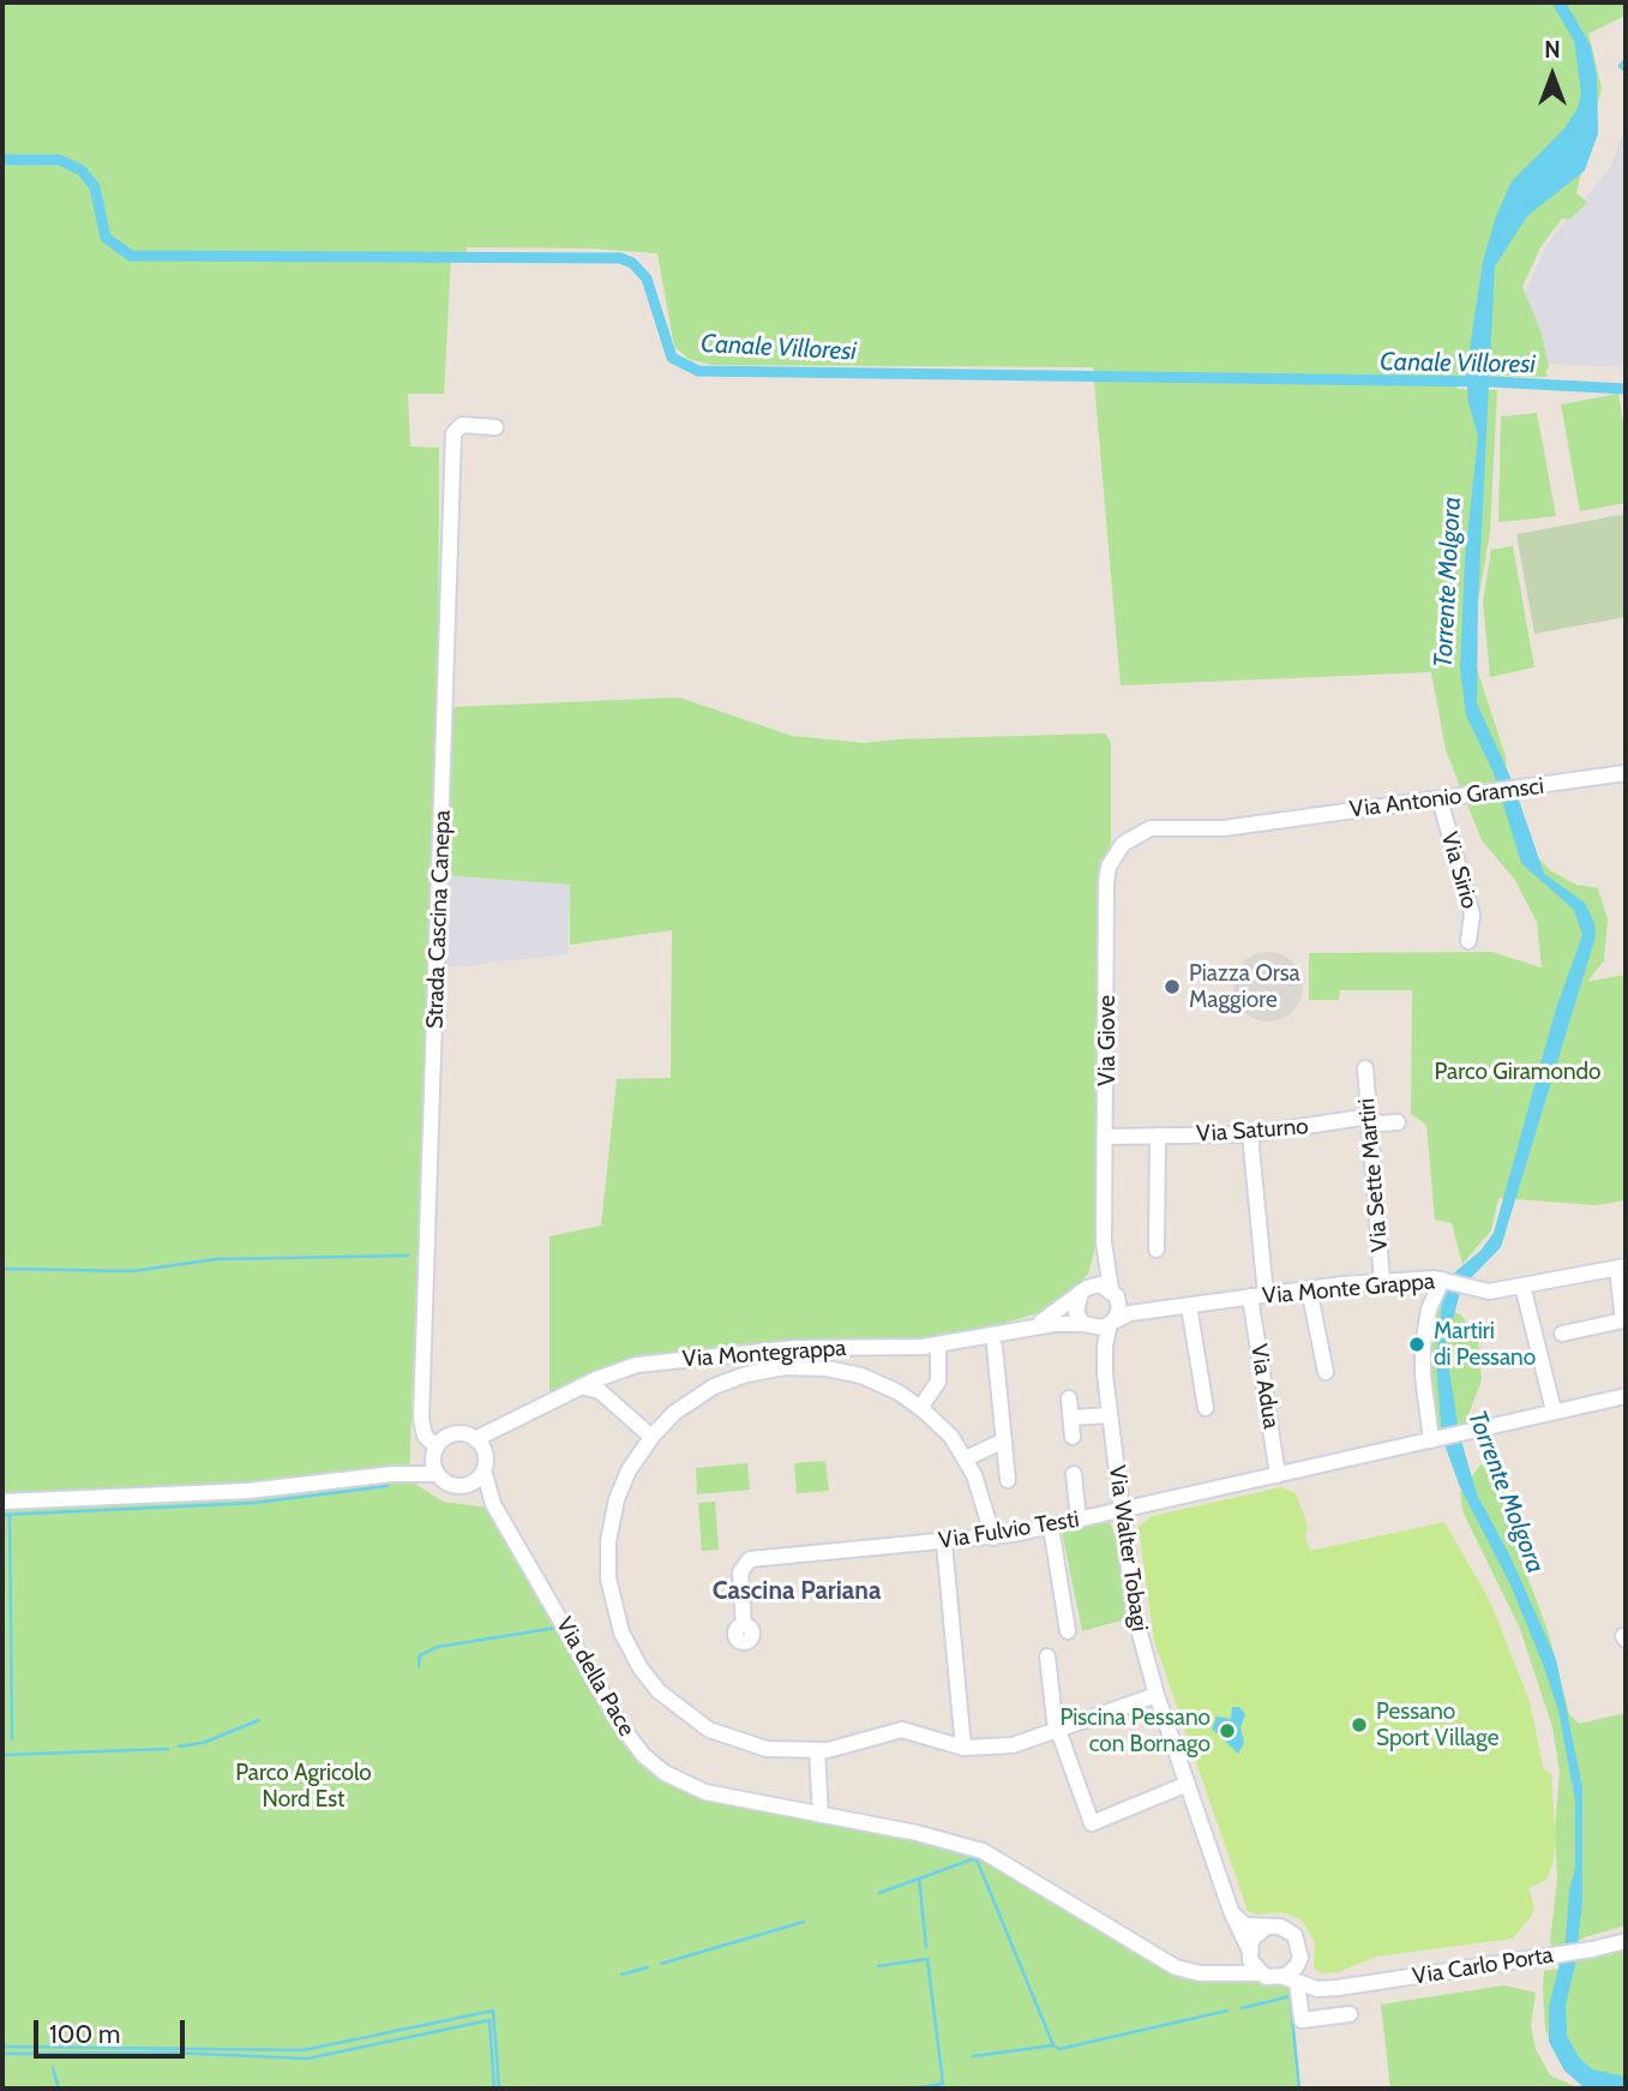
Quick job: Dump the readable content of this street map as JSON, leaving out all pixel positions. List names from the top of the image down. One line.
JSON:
{"streets":{"street":["Via Antonio Gramsci","Via Sirio","Strada Cascina Canepa","Via Giove","Via Saturno","Via Sette Martiri","Via Monte Grappa","Via Montegrappa","Via Adua","Via Fulvio Testi","Via Walter Tobagi","Via della Pace","Via Carlo Porta"]},"crossings":[["Via Antonio Gramsci","Via Sirio"],["Via Antonio Gramsci","Via Giove"],["Strada Cascina Canepa","Via Montegrappa"],["Strada Cascina Canepa","Via della Pace"],["Via Giove","Via Saturno"],["Via Giove","Via Monte Grappa"],["Via Giove","Via Montegrappa"],["Via Giove","Via Walter Tobagi"],["Via Saturno","Via Sette Martiri"],["Via Saturno","Via Adua"],["Via Sette Martiri","Via Monte Grappa"],["Via Monte Grappa","Via Montegrappa"],["Via Monte Grappa","Via Adua"],["Via Monte Grappa","Via Walter Tobagi"],["Via Montegrappa","Via Walter Tobagi"],["Via Montegrappa","Via della Pace"],["Via Adua","Via Fulvio Testi"],["Via Fulvio Testi","Via Walter Tobagi"],["Via Walter Tobagi","Via della Pace"],["Via Walter Tobagi","Via Carlo Porta"],["Via della Pace","Via Carlo Porta"]],"districts":["Cascina Pariana"],"water":["Canale Villoresi","Torrente Molgora"],"parks":["Parco Giramondo","Parco Agricolo Nord Est"],"places":["Piazza Orsa Maggiore","Martiri di Pessano","Pessano Sport Village","Piscina Pessano con Bornago"],"scale_bar":"100 m","north":"top"}
